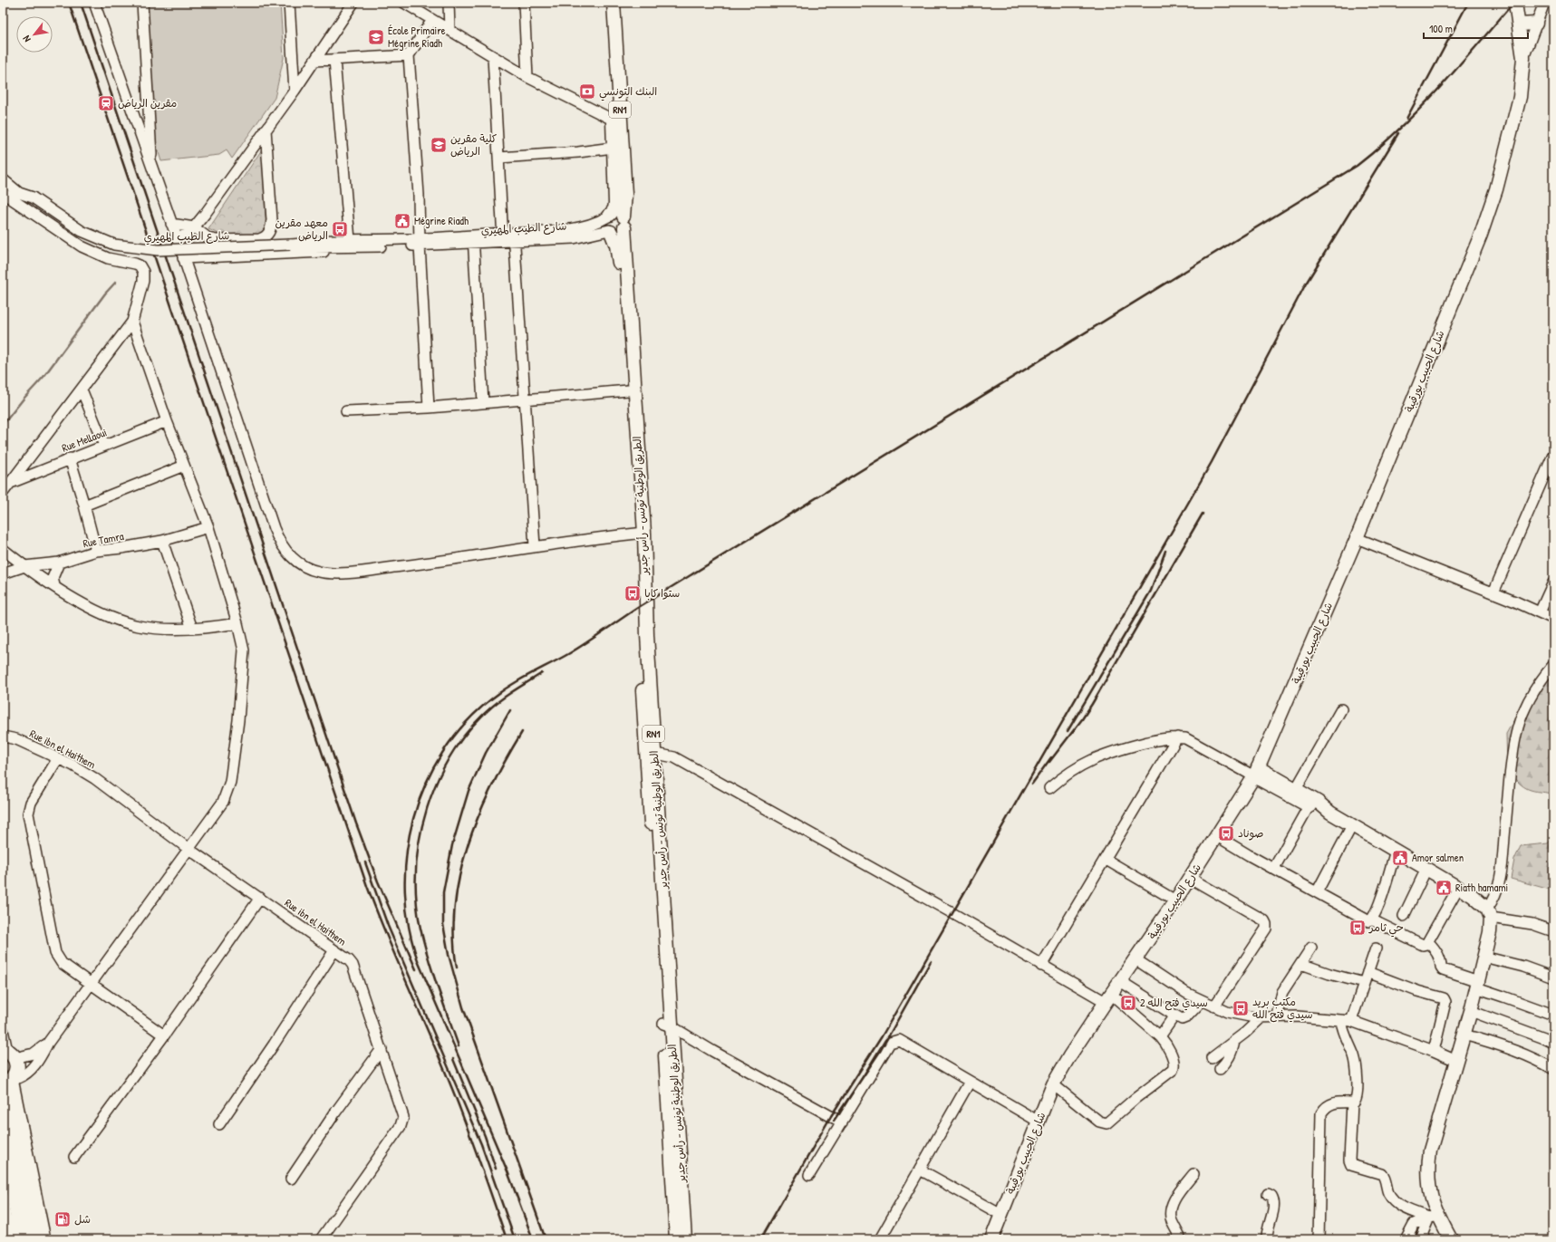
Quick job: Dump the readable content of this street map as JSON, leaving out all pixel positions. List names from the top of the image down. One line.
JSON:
{"streets":{"main road":["RN1","شارع الحبيب بورقيبة","الطريق الوطنية تونس - رأس جدير"],"street":["شارع الطيب المهيري","Rue Mellaoui","Rue Tamra","Rue ibn el Haithem"]},"crossings":[["RN1","شارع الطيب المهيري"],["RN1","الطريق الوطنية تونس - رأس جدير"],["شارع الطيب المهيري","الطريق الوطنية تونس - رأس جدير"]],"places":{"school or university":["École Primaire Mégrine Riadh","كلية مقرين الرياض"],"bank":["البنك التونسي"],"station":["مقرين الرياض"],"public building":["Mégrine Riadh","Amor salmen","Riath hamami"],"bus stop":["معهد مقرين الرياض","ستوا كابا","صوناد","حي ثامر","2 سيدي فتح الله","مكتب بريد سيدي فتح الله"],"fuel station":["شل"]},"scale_bar":"100 m","north":"bottom left"}
